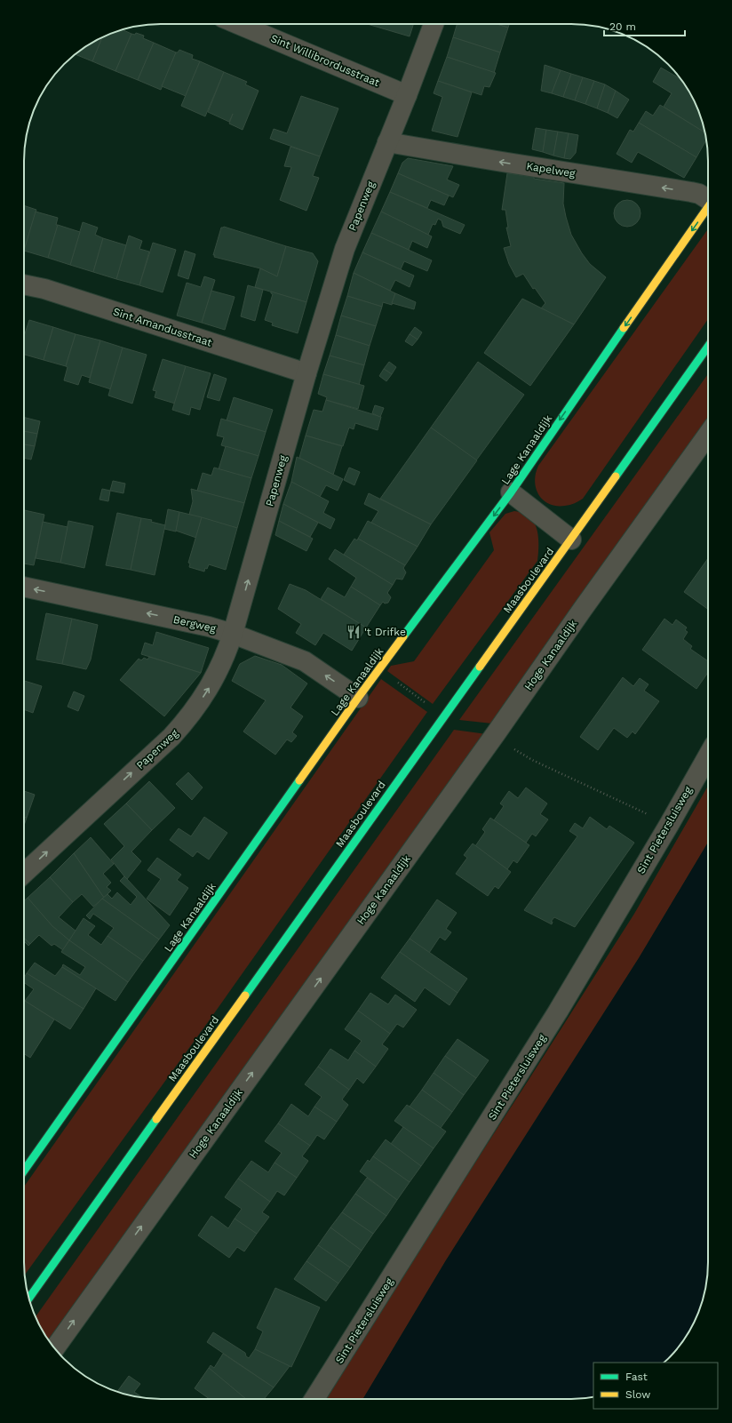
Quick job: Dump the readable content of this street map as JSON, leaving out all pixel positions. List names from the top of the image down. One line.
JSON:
{"streets":{"street":["Sint Willibrordusstraat","Kapelweg","Papenweg","Sint Amandusstraat","Lage Kanaaldijk","Maasboulevard","Bergweg","Hoge Kanaaldijk","Sint Pietersluisweg"]},"crossings":[["Sint Willibrordusstraat","Papenweg"],["Kapelweg","Papenweg"],["Papenweg","Sint Amandusstraat"],["Papenweg","Bergweg"],["Lage Kanaaldijk","Bergweg"]],"one_way":["Kapelweg","Papenweg","Lage Kanaaldijk","Bergweg","Hoge Kanaaldijk"],"places":{"restaurant":["'t Drifke"]},"legend":["Fast","Slow"],"scale_bar":"20 m"}
